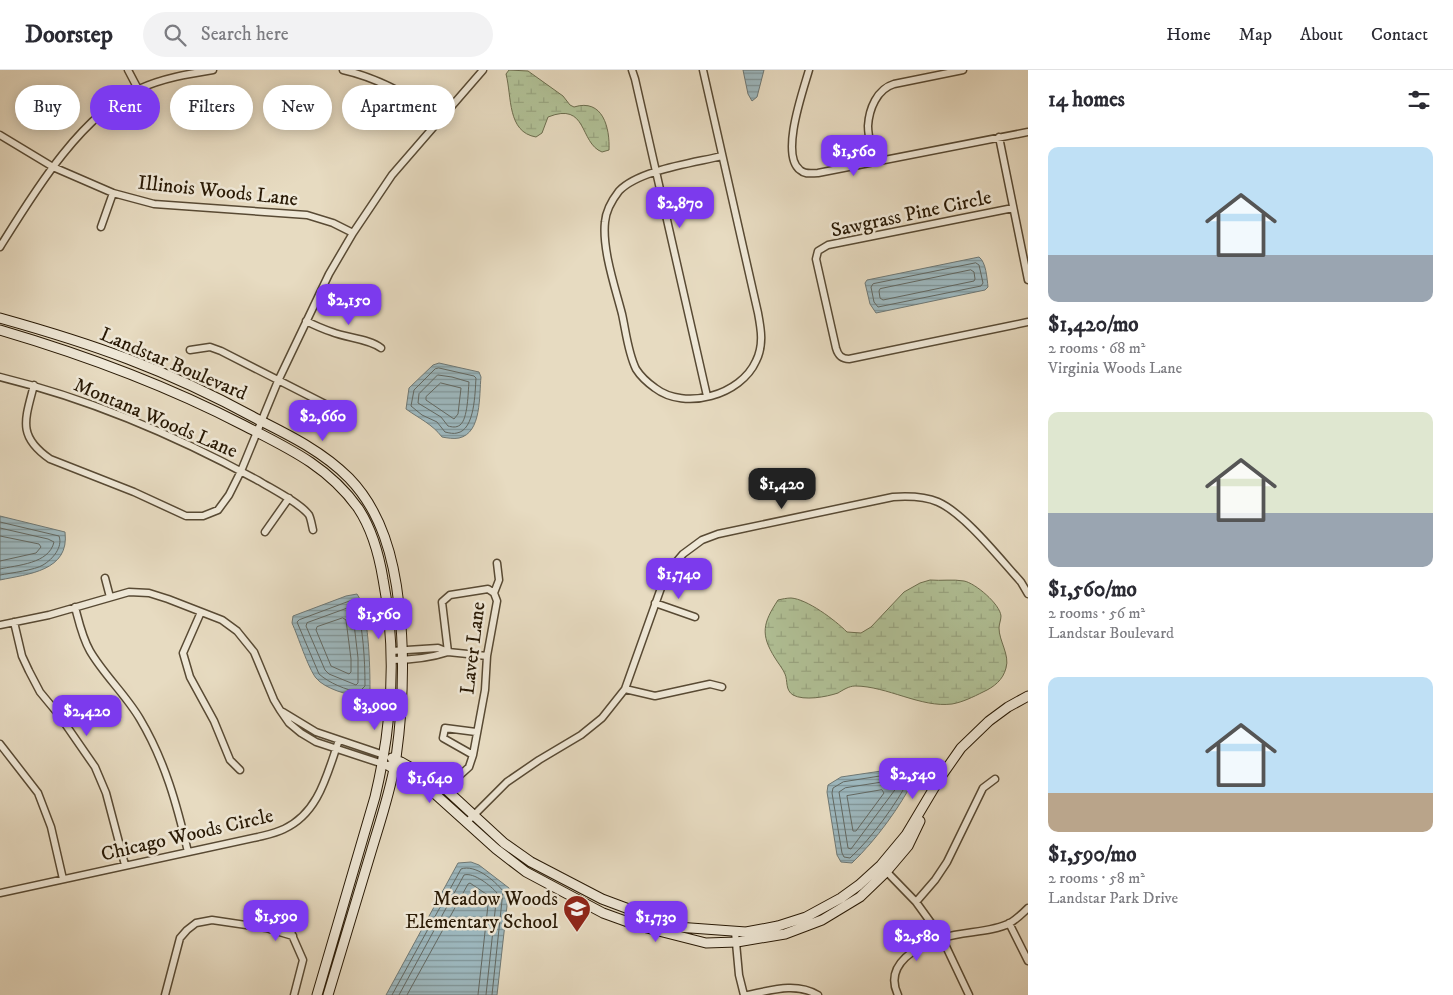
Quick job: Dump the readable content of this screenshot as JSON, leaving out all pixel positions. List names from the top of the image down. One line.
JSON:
{"streets":{"street":["Illinois Woods Lane","Sawgrass Pine Circle","Landstar Boulevard","Montana Woods Lane","Laver Lane","Chicago Woods Circle"]},"places":{"school or university":["Meadow Woods Elementary School"]},"page":{"header":"Doorstep","search":"Search here","nav":["Home","Map","About","Contact"],"heading":"14 homes","chip":["Buy","Rent","Filters","New","Apartment"],"list":[{"name":"$1,420/mo","note":"2 rooms · 68 m² · Virginia Woods Lane"},{"name":"$1,560/mo","note":"2 rooms · 56 m² · Landstar Boulevard"},{"name":"$1,590/mo","note":"2 rooms · 58 m² · Landstar Park Drive"}],"price":["$1,560","$2,870","$2,150","$2,660","$1,420","$1,740","$1,560","$3,900","$2,420","$2,540","$1,640","$1,590","$1,730","$2,580"]}}
